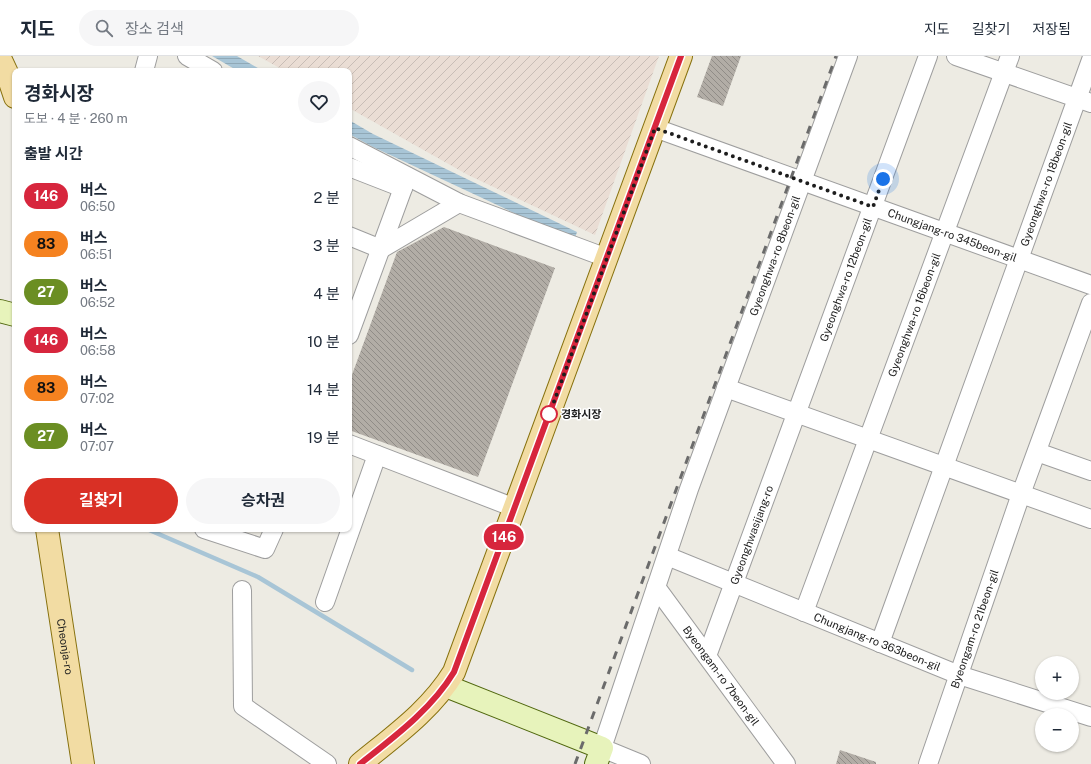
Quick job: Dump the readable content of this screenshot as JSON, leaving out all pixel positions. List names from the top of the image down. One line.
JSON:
{"streets":{"main road":["Cheonja-ro"],"street":["Gyeonghwa-ro 18beon-gil","Chungjang-ro 345beon-gil","Gyeonghwa-ro 8beon-gil","Gyeonghwa-ro 12beon-gil","Gyeonghwa-ro 16beon-gil","Gyeonghwasijang-ro","Byeongam-ro 21beon-gil","Chungjang-ro 363beon-gil","Byeongam-ro 7beon-gil"]},"crossings":[["Gyeonghwa-ro 18beon-gil","Chungjang-ro 345beon-gil"],["Chungjang-ro 345beon-gil","Gyeonghwa-ro 8beon-gil"],["Chungjang-ro 345beon-gil","Gyeonghwa-ro 12beon-gil"],["Chungjang-ro 345beon-gil","Gyeonghwa-ro 16beon-gil"],["Gyeonghwa-ro 12beon-gil","Gyeonghwasijang-ro"],["Gyeonghwasijang-ro","Chungjang-ro 363beon-gil"],["Gyeonghwasijang-ro","Byeongam-ro 7beon-gil"],["Byeongam-ro 21beon-gil","Chungjang-ro 363beon-gil"]],"places":["경화시장"],"lines":["bus line 146"],"page":{"header":"지도","search":"장소 검색","nav":["지도","길찾기","저장됨"],"on_map":"146","heading":[["경화시장","도보 · 4 분 · 260 m"],"출발 시간"],"list":[{"mark":"146","name":"버스","note":"06:50","value":"2 분"},{"mark":"83","name":"버스","note":"06:51","value":"3 분"},{"mark":"27","name":"버스","note":"06:52","value":"4 분"},{"mark":"146","name":"버스","note":"06:58","value":"10 분"},{"mark":"83","name":"버스","note":"07:02","value":"14 분"},{"mark":"27","name":"버스","note":"07:07","value":"19 분"}],"buttons":["길찾기","승차권"],"map_buttons":["+","−"]}}
